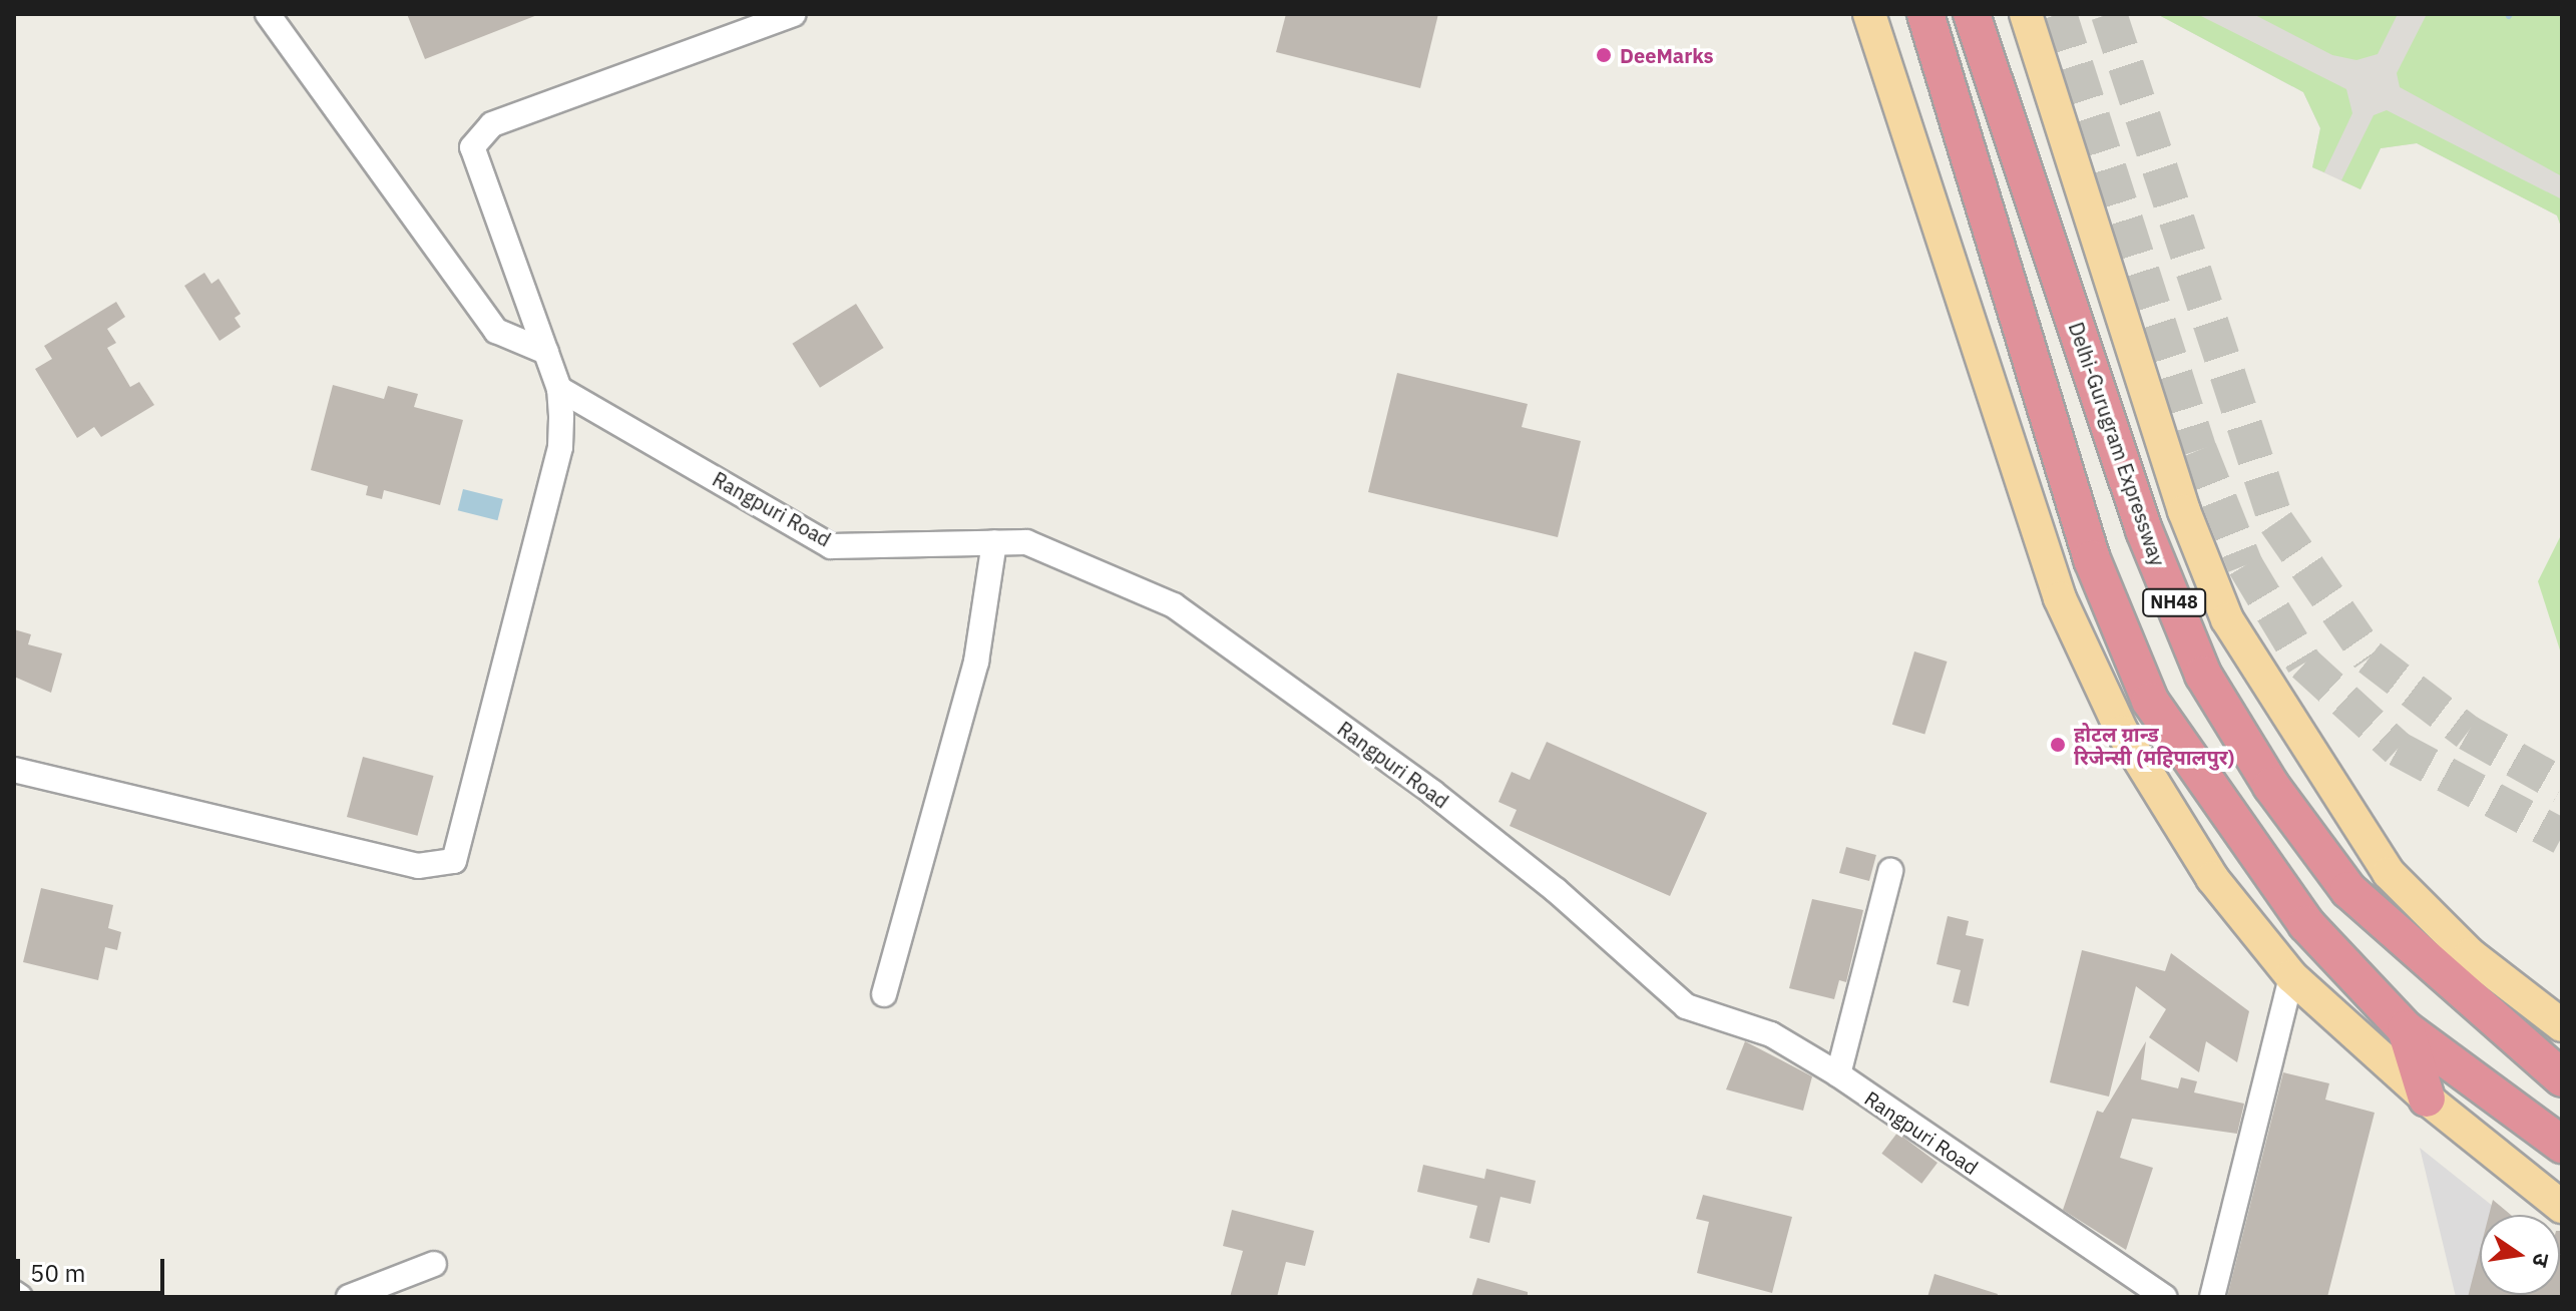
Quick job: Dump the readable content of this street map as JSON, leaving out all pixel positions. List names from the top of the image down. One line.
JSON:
{"streets":{"highway":["Delhi-Gurugram Expressway","NH48"],"street":["Rangpuri Road"]},"places":["DeeMarks","होटल ग्रान्ड रिजेन्सी (महिपालपुर)"],"scale_bar":"50 m","north":"right"}
